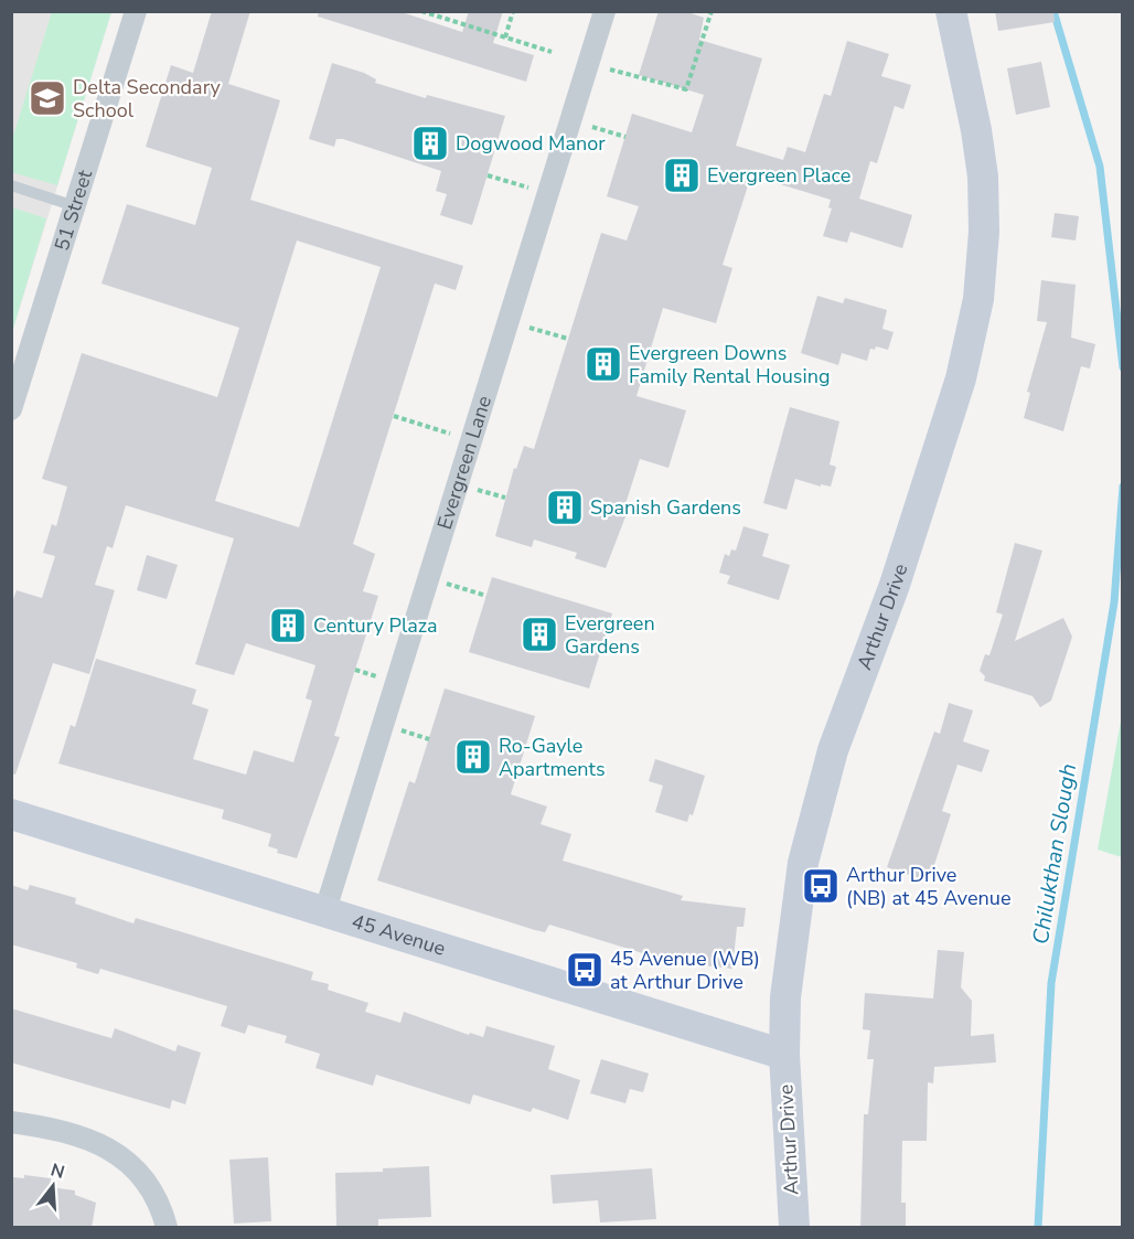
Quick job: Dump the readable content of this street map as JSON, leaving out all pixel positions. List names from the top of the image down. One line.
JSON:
{"streets":{"main road":["Arthur Drive","45 Avenue"],"street":["51 Street","Evergreen Lane"]},"crossings":[["Evergreen Lane","45 Avenue"],["Arthur Drive","45 Avenue"]],"water":["Chilukthan Slough"],"places":{"school or university":["Delta Secondary School"],"building":["Dogwood Manor","Evergreen Place","Evergreen Downs Family Rental Housing","Spanish Gardens","Century Plaza","Evergreen Gardens","Ro-Gayle Apartments"],"bus stop":["Arthur Drive (NB) at 45 Avenue","45 Avenue (WB) at Arthur Drive"]},"north":"top"}
